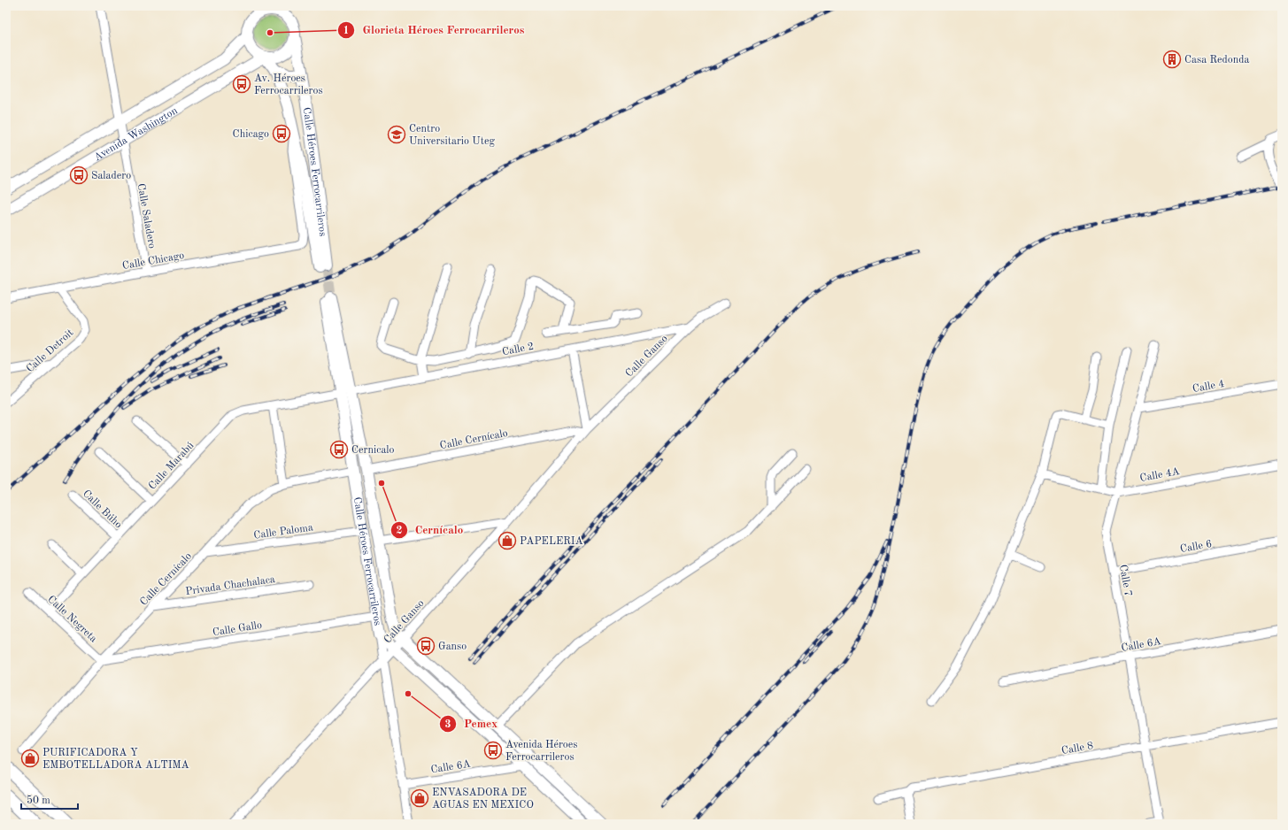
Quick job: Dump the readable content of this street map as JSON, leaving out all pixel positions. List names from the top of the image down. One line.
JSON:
{"streets":{"main road":["Avenida Washington","Calle Héroes Ferrocarrileros"],"street":["Calle Saladero","Calle Chicago","Calle 2","Calle Detroit","Calle Ganso","Calle 4","Calle Cernícalo","Calle Marabú","Calle 4A","Calle Búho","Calle Paloma","Calle 6","Calle 7","Privada Chachalaca","Calle Negreta","Calle Gallo","Calle 6A","Calle 8"]},"crossings":[["Avenida Washington","Calle Héroes Ferrocarrileros"],["Avenida Washington","Calle Saladero"],["Calle Héroes Ferrocarrileros","Calle Chicago"],["Calle Héroes Ferrocarrileros","Calle 2"],["Calle Héroes Ferrocarrileros","Calle Ganso"],["Calle Héroes Ferrocarrileros","Calle Cernícalo"],["Calle Héroes Ferrocarrileros","Calle Marabú"],["Calle Héroes Ferrocarrileros","Calle Paloma"],["Calle Héroes Ferrocarrileros","Calle Gallo"],["Calle Héroes Ferrocarrileros","Calle 6A"],["Calle Saladero","Calle Chicago"],["Calle Chicago","Calle Detroit"],["Calle 2","Calle Ganso"],["Calle 2","Calle Marabú"],["Calle Ganso","Calle Cernícalo"],["Calle 4","Calle 7"],["Calle Cernícalo","Calle Paloma"],["Calle Cernícalo","Privada Chachalaca"],["Calle Cernícalo","Calle Negreta"],["Calle Cernícalo","Calle Gallo"],["Calle Marabú","Calle Búho"],["Calle Marabú","Calle Negreta"],["Calle 4A","Calle 7"],["Calle 6","Calle 7"],["Calle 7","Calle 6A"],["Calle 7","Calle 8"],["Calle Negreta","Calle Gallo"]],"places":{"other":["Glorieta Héroes Ferrocarrileros","Cernícalo","Pemex"],"building":["Casa Redonda"],"bus stop":["Av. Héroes Ferrocarrileros","Chicago","Saladero","Cernicalo","Ganso","Avenida Héroes Ferrocarrileros"],"school or university":["Centro Universitario Uteg"],"shop":["PAPELERIA","PURIFICADORA Y EMBOTELLADORA ALTIMA","ENVASADORA DE AGUAS EN MEXICO"]},"scale_bar":"50 m"}
